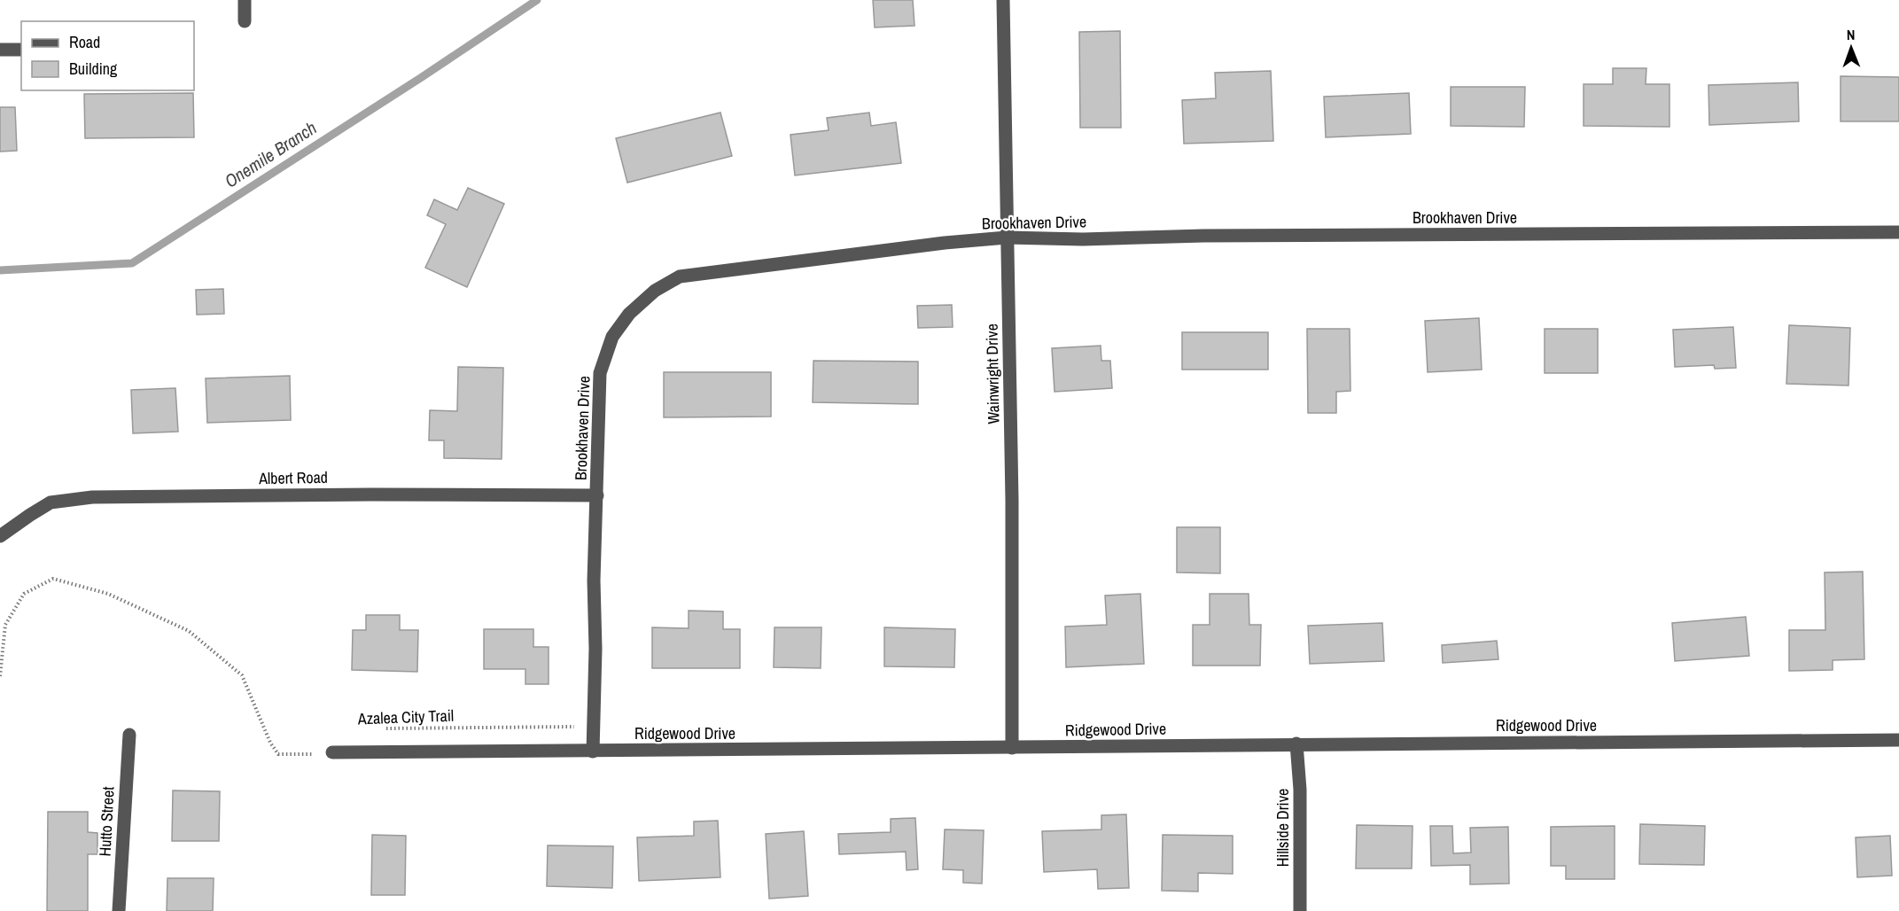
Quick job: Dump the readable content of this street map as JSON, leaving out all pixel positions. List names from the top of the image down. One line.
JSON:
{"streets":{"street":["Brookhaven Drive","Wainwright Drive","Albert Road","Ridgewood Drive","Hutto Street","Hillside Drive"],"path":["Azalea City Trail"]},"crossings":[["Brookhaven Drive","Wainwright Drive"],["Brookhaven Drive","Albert Road"],["Brookhaven Drive","Ridgewood Drive"],["Wainwright Drive","Ridgewood Drive"],["Ridgewood Drive","Hillside Drive"]],"water":["Onemile Branch"],"legend":["Road","Building"],"north":"top"}
